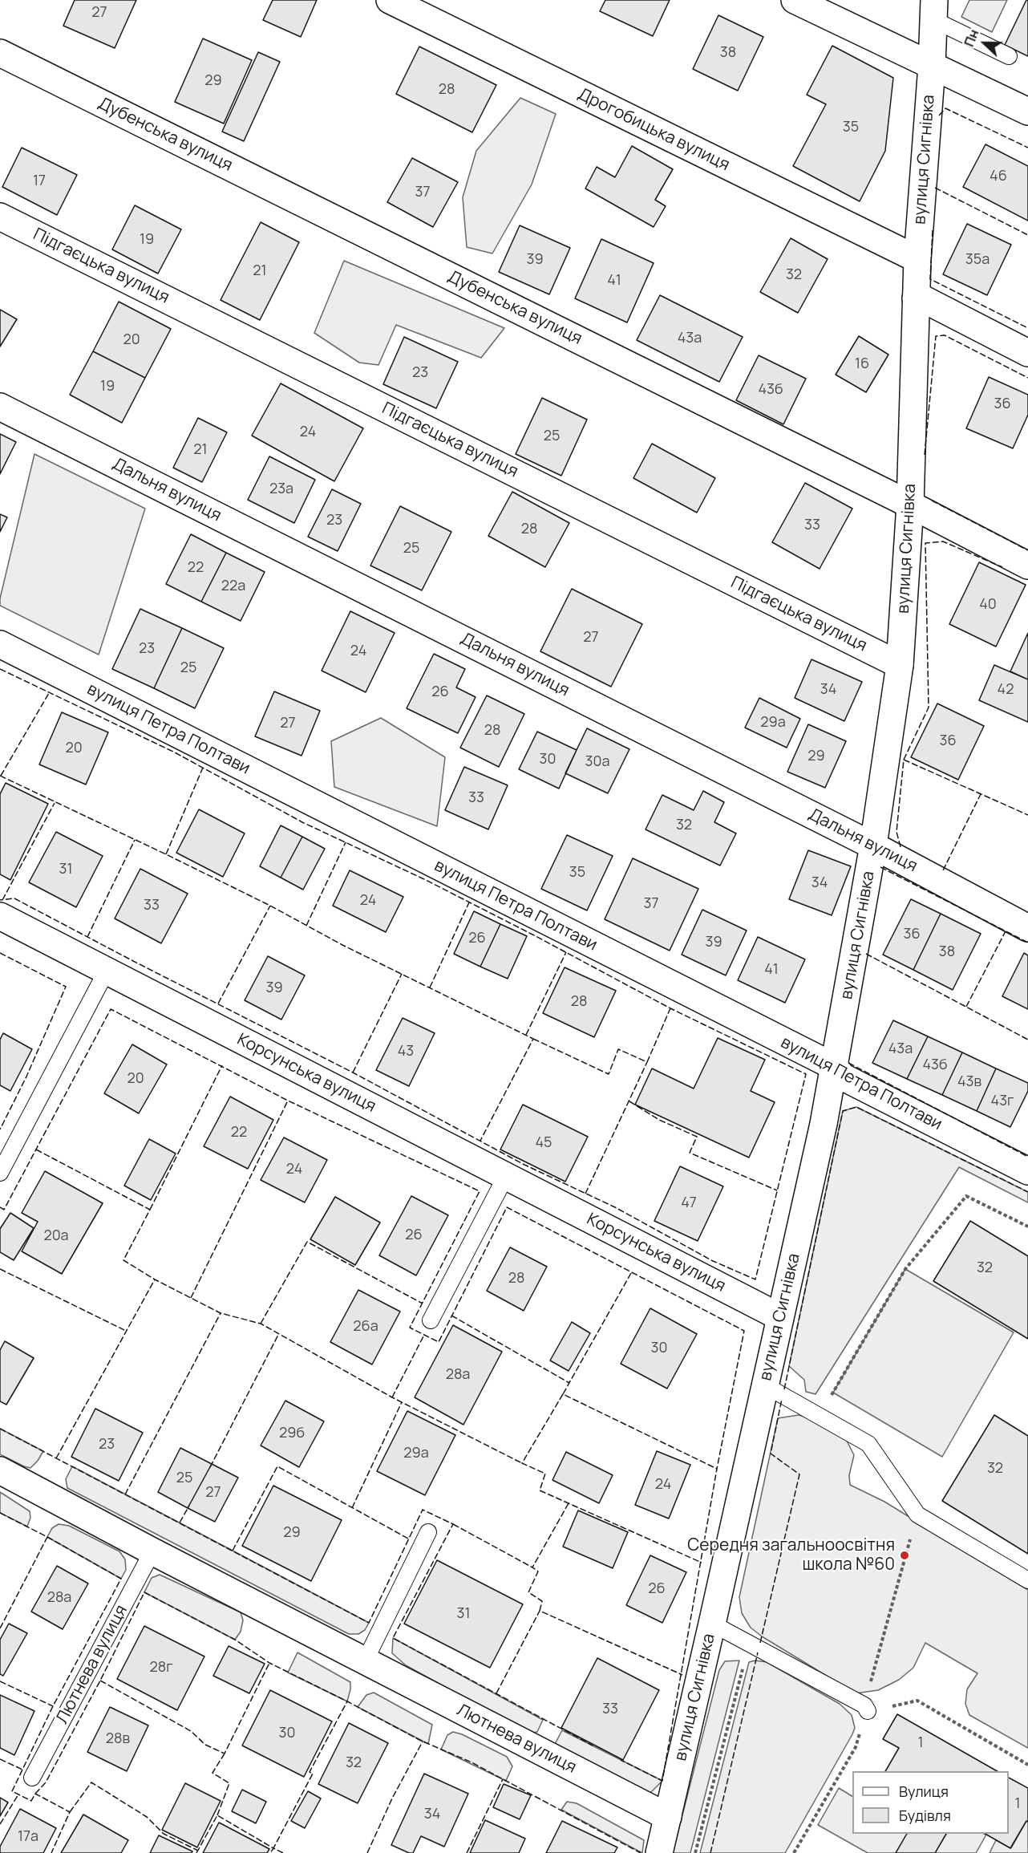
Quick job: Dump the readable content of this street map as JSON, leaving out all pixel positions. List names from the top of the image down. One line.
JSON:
{"streets":{"street":["Дрогобицька вулиця","Дубенська вулиця","вулиця Сигнівка","Підгаєцька вулиця","Дальня вулиця","вулиця Петра Полтави","Корсунська вулиця","Лютнева вулиця"]},"crossings":[["Дрогобицька вулиця","вулиця Сигнівка"],["Дубенська вулиця","вулиця Сигнівка"],["вулиця Сигнівка","Підгаєцька вулиця"],["вулиця Сигнівка","Дальня вулиця"],["вулиця Сигнівка","вулиця Петра Полтави"],["вулиця Сигнівка","Корсунська вулиця"],["вулиця Сигнівка","Лютнева вулиця"]],"places":["Середня загальноосвітня школа №60"],"house_numbers":["27","38","29","28","35","46","17","37","19","39","35а","21","32","41","43а","20","16","23","19","43б","36","24","25","21","23а","23","33","28","25","22","22а","40","27","23","24","25","34","42","26","29а","27","28","36","20","29","30","30а","33","32","31","35","34","24","37","33","36","26","39","38","41","39","28","43а","43","43б","20","43в","43г","22","45","24","47","26","20а","32","28","26а","30","28а","29б","23","29а","32","25","24","27","29","26","28а","31","28г","33","30","28в","1","32","1","34","17а"],"legend":["Вулиця","Будівля"],"north":"left"}
